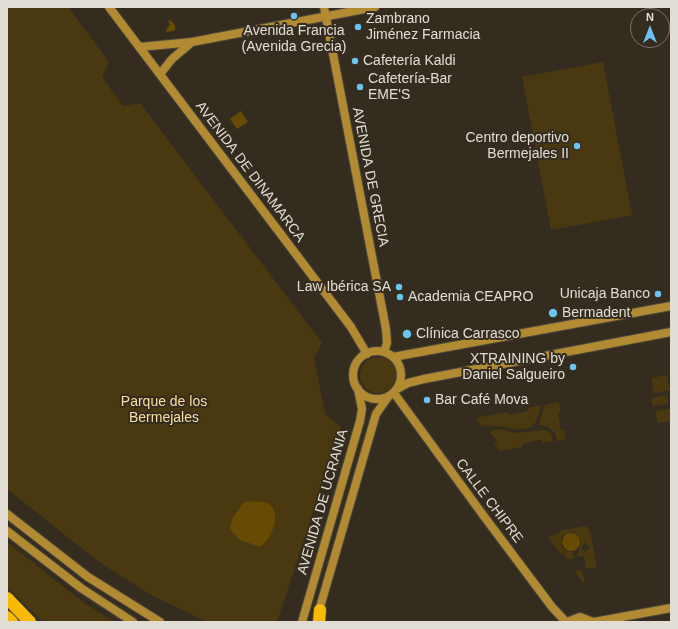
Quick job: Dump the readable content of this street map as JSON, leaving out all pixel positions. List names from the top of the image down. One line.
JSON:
{"streets":{"main road":["AVENIDA DE DINAMARCA","AVENIDA DE GRECIA","CALLE CHIPRE","AVENIDA DE UCRANIA"]},"crossings":[["AVENIDA DE DINAMARCA","AVENIDA DE GRECIA"],["AVENIDA DE DINAMARCA","CALLE CHIPRE"],["AVENIDA DE DINAMARCA","AVENIDA DE UCRANIA"],["AVENIDA DE GRECIA","CALLE CHIPRE"],["AVENIDA DE GRECIA","AVENIDA DE UCRANIA"],["CALLE CHIPRE","AVENIDA DE UCRANIA"]],"parks":["Parque de los Bermejales"],"places":["Avenida Francia (Avenida Grecia)","Zambrano Jiménez Farmacia","Cafetería Kaldi","Cafetería-Bar EME'S","Centro deportivo Bermejales II","Law Ibérica SA","Unicaja Banco","Academia CEAPRO","Bermadent","Clínica Carrasco","XTRAINING by Daniel Salgueiro","Bar Café Mova"],"north":"top"}
